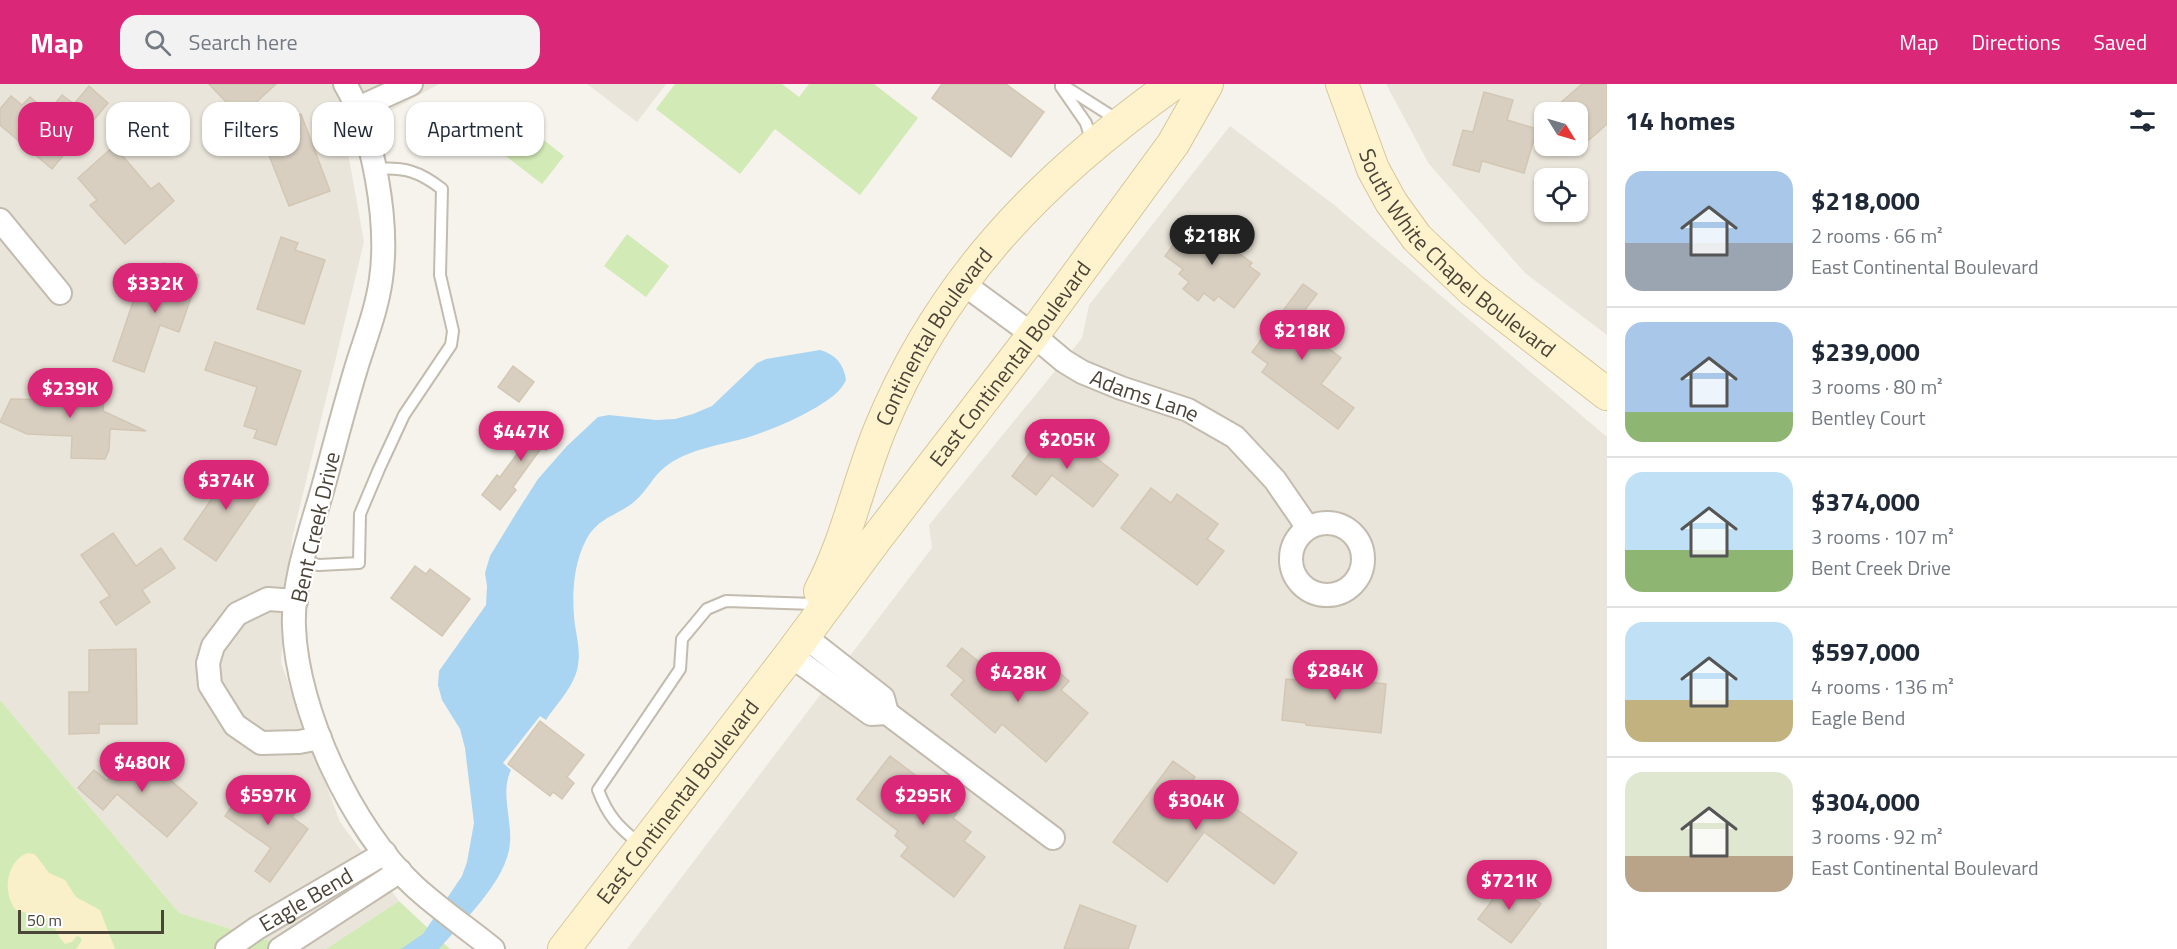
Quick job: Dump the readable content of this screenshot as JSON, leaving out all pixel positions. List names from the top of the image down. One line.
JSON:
{"streets":{"main road":["South White Chapel Boulevard","Continental Boulevard","East Continental Boulevard"],"street":["Adams Lane","Bent Creek Drive","Eagle Bend"]},"crossings":[["Continental Boulevard","East Continental Boulevard"],["Continental Boulevard","Adams Lane"],["East Continental Boulevard","Adams Lane"],["Bent Creek Drive","Eagle Bend"]],"scale_bar":"50 m","north":"bottom right","page":{"header":"Map","search":"Search here","nav":["Map","Directions","Saved"],"heading":"14 homes","chip":["Buy","Rent","Filters","New","Apartment"],"list":[{"name":"$218,000","note":"2 rooms · 66 m² · East Continental Boulevard"},{"name":"$239,000","note":"3 rooms · 80 m² · Bentley Court"},{"name":"$374,000","note":"3 rooms · 107 m² · Bent Creek Drive"},{"name":"$597,000","note":"4 rooms · 136 m² · Eagle Bend"},{"name":"$304,000","note":"3 rooms · 92 m² · East Continental Boulevard"}],"price":["$218K","$332K","$218K","$239K","$447K","$205K","$374K","$284K","$428K","$480K","$597K","$295K","$304K","$721K"],"scale":"50 m"}}
